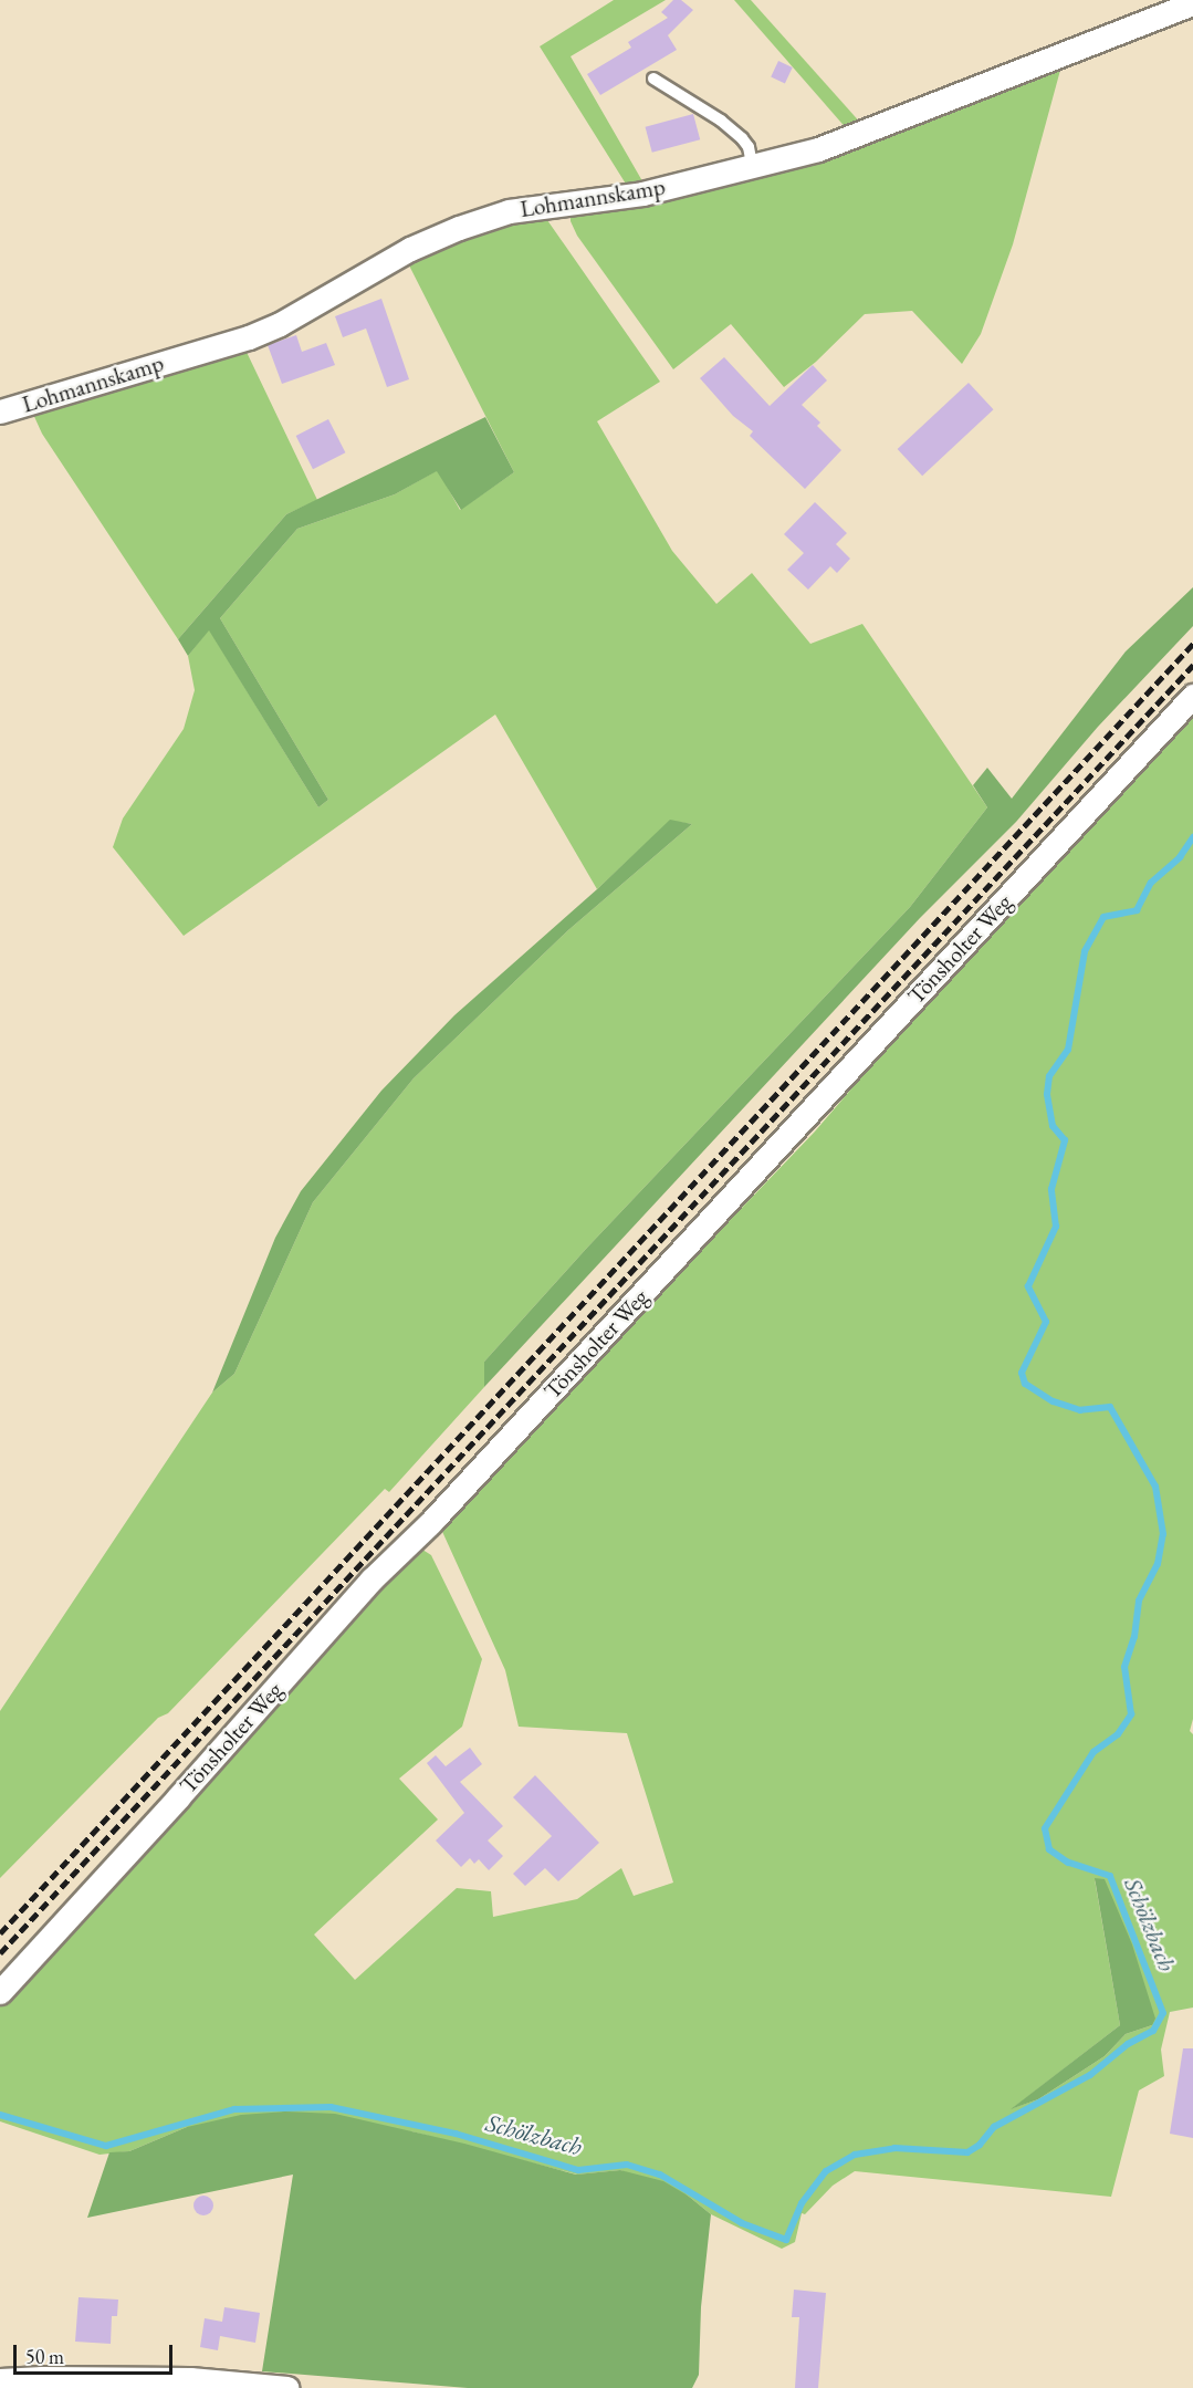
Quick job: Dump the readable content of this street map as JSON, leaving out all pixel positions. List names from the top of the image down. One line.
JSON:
{"streets":{"street":["Lohmannskamp","Tönsholter Weg"]},"water":["Schölzbach"],"scale_bar":"50 m"}
